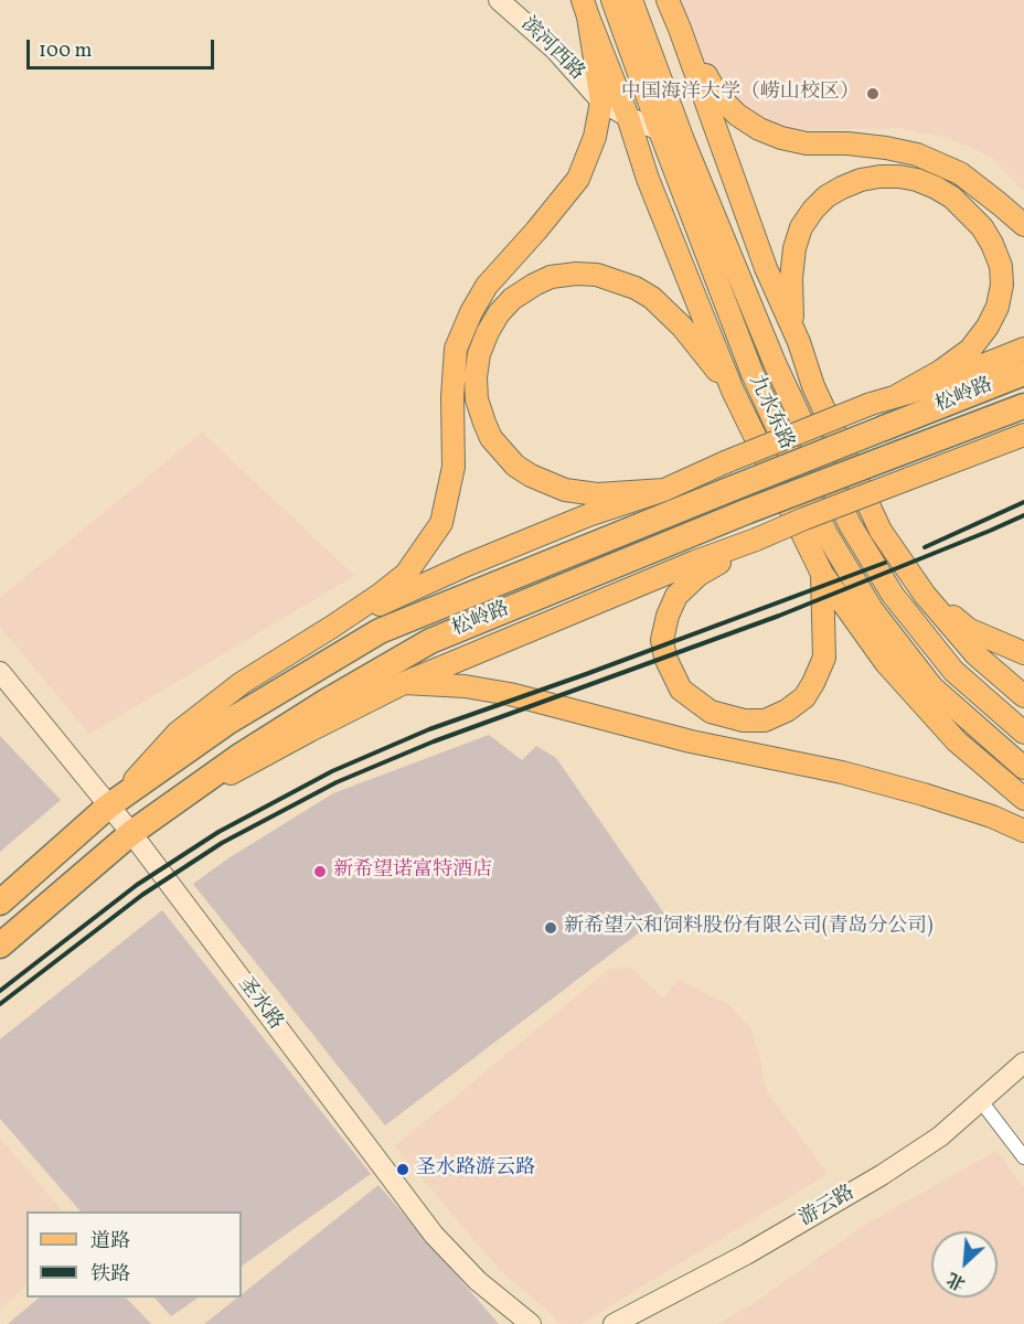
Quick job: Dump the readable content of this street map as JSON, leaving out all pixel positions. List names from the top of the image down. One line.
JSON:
{"streets":{"highway":["松岭路"],"main road":["九水东路"],"street":["滨河西路","圣水路","游云路"]},"crossings":[["滨河西路","九水东路"],["松岭路","圣水路"]],"places":["中国海洋大学（崂山校区）","新希望诺富特酒店","新希望六和饲料股份有限公司(青岛分公司)","圣水路游云路"],"legend":["道路","铁路"],"scale_bar":"100 m","north":"bottom left"}
